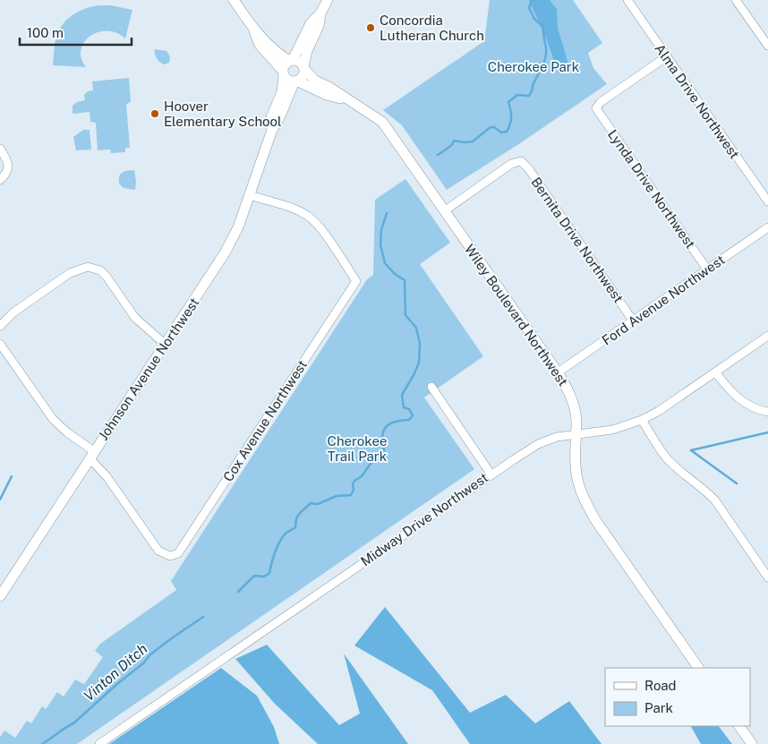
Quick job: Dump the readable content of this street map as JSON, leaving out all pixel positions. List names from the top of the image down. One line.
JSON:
{"streets":{"street":["Alma Drive Northwest","Lynda Drive Northwest","Bernita Drive Northwest","Ford Avenue Northwest","Wiley Boulevard Northwest","Johnson Avenue Northwest","Cox Avenue Northwest","Midway Drive Northwest"]},"crossings":[["Alma Drive Northwest","Lynda Drive Northwest"],["Lynda Drive Northwest","Ford Avenue Northwest"],["Bernita Drive Northwest","Ford Avenue Northwest"],["Bernita Drive Northwest","Wiley Boulevard Northwest"],["Ford Avenue Northwest","Wiley Boulevard Northwest"],["Wiley Boulevard Northwest","Johnson Avenue Northwest"],["Wiley Boulevard Northwest","Midway Drive Northwest"],["Johnson Avenue Northwest","Cox Avenue Northwest"]],"water":["Vinton Ditch"],"parks":["Cherokee Park","Cherokee Trail Park"],"places":["Concordia Lutheran Church","Hoover Elementary School"],"legend":["Road","Park"],"scale_bar":"100 m"}
